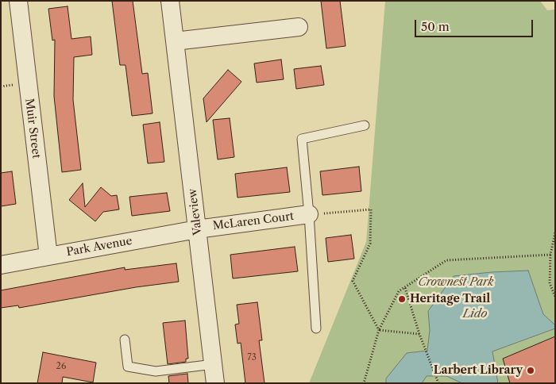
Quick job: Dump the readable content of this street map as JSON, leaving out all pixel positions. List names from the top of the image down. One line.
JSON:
{"streets":{"street":["Muir Street","Valeview","McLaren Court","Park Avenue"]},"crossings":[["Muir Street","Park Avenue"],["Valeview","McLaren Court"],["Valeview","Park Avenue"],["McLaren Court","Park Avenue"]],"water":["Lido"],"parks":["Crownest Park"],"places":["Heritage Trail","Larbert Library"],"house_numbers":["73","26"],"scale_bar":"50 m"}
